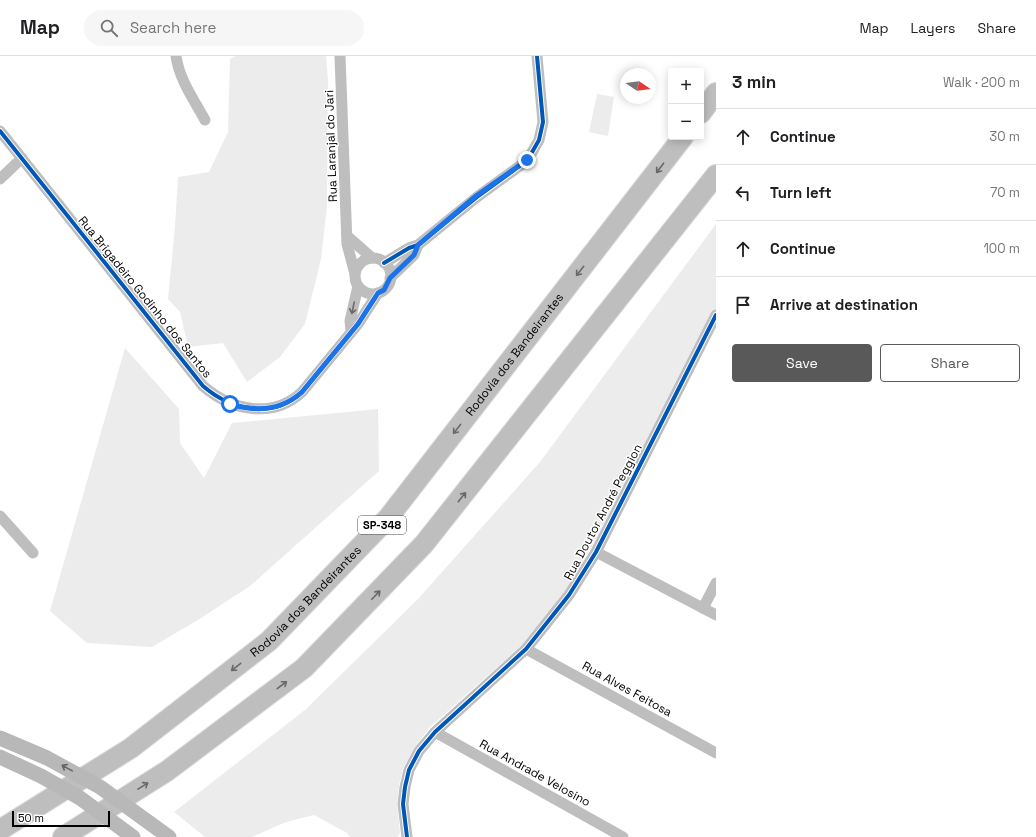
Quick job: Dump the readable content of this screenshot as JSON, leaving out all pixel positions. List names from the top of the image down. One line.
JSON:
{"streets":{"highway":["Rodovia dos Bandeirantes","SP-348"],"street":["Rua Laranjal do Jari","Rua Brigadeiro Godinho dos Santos","Rua Doutor André Peggion","Rua Alves Feitosa","Rua Andrade Velosino"]},"crossings":[["Rua Laranjal do Jari","Rua Brigadeiro Godinho dos Santos"],["Rua Doutor André Peggion","Rua Alves Feitosa"],["Rua Doutor André Peggion","Rua Andrade Velosino"]],"scale_bar":"50 m","north":"right","page":{"header":"Map","search":"Search here","nav":["Map","Layers","Share"],"heading":["3 min","Walk · 200 m"],"map_buttons":["+","−"],"list":[["Continue","30 m"],["Turn left","70 m"],["Continue","100 m"],"Arrive at destination"],"buttons":["Save","Share"],"scale":"50 m"}}
